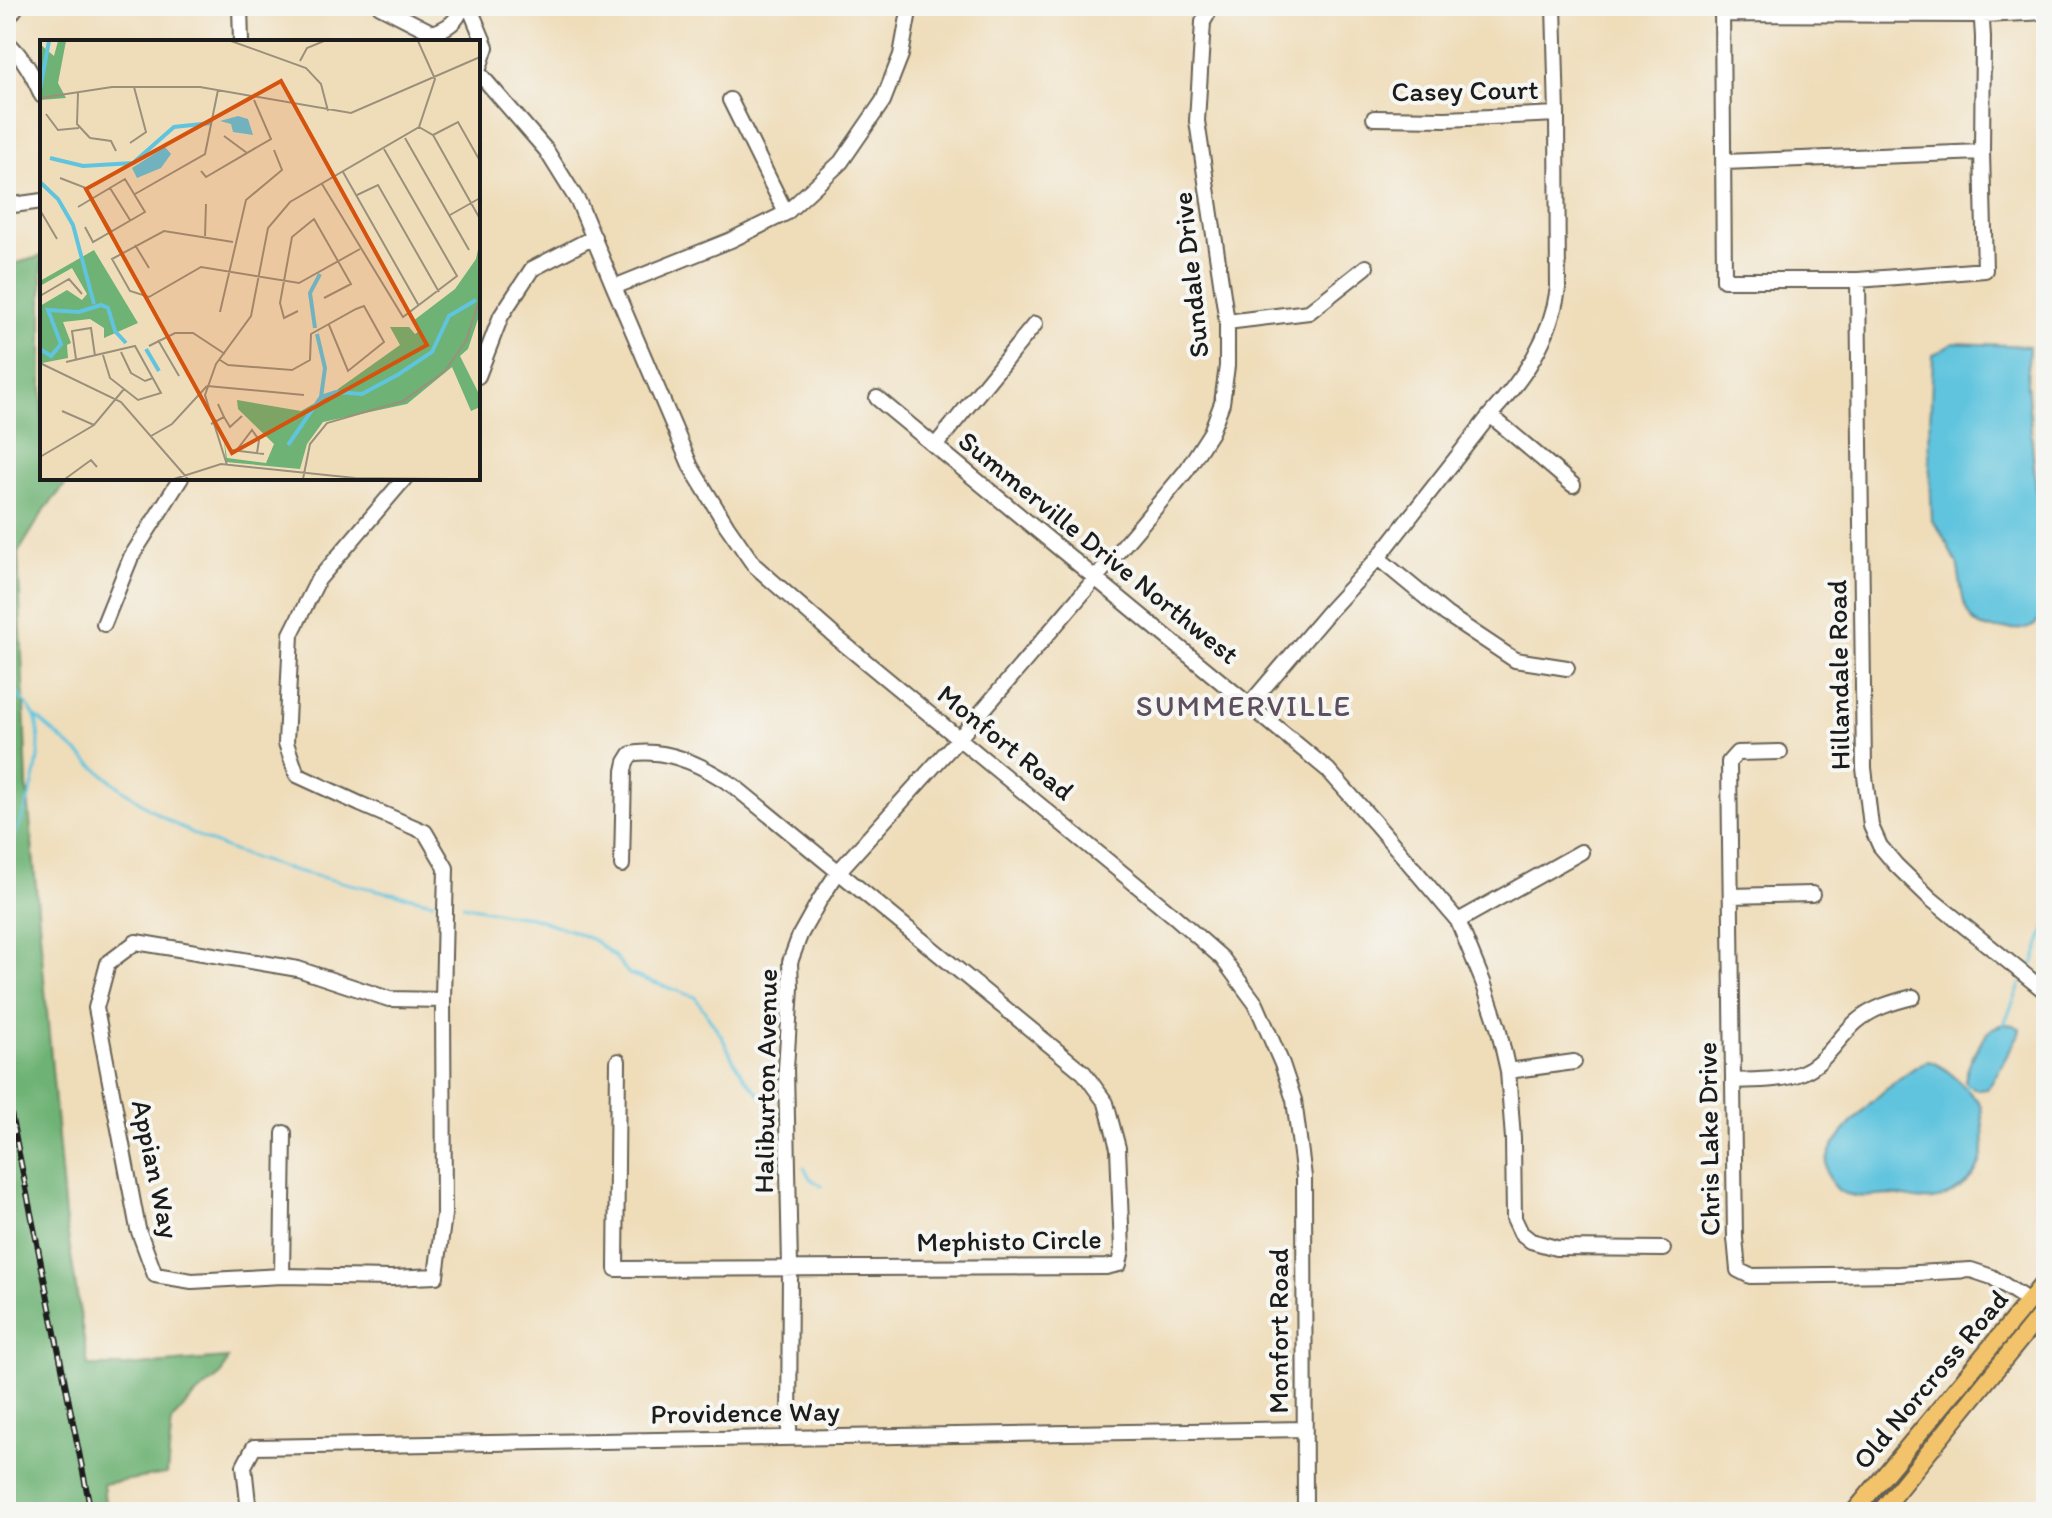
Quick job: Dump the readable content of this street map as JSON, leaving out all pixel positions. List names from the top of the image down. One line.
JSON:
{"streets":{"main road":["Old Norcross Road"],"street":["Casey Court","Sundale Drive","Summerville Drive Northwest","Hillandale Road","Monfort Road","Haliburton Avenue","Chris Lake Drive","Appian Way","Mephisto Circle","Providence Way"]},"crossings":[["Sundale Drive","Summerville Drive Northwest"],["Sundale Drive","Monfort Road"],["Sundale Drive","Haliburton Avenue"],["Monfort Road","Haliburton Avenue"],["Monfort Road","Providence Way"],["Haliburton Avenue","Mephisto Circle"],["Haliburton Avenue","Providence Way"],["Chris Lake Drive","Old Norcross Road"]],"districts":["SUMMERVILLE"]}
